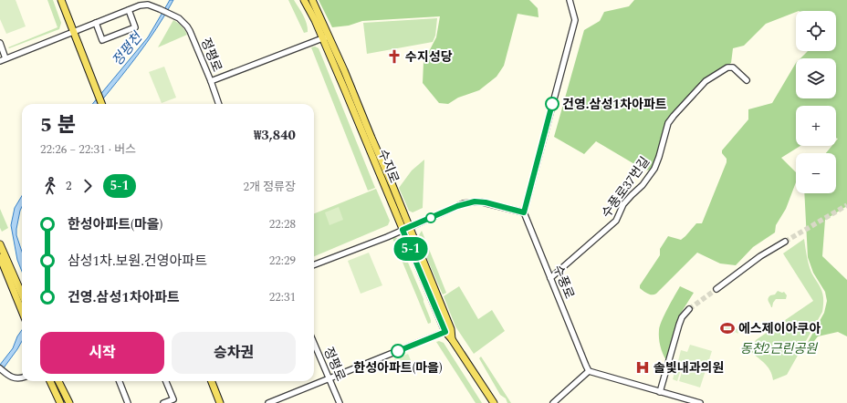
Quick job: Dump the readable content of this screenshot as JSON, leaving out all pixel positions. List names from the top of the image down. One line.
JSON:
{"streets":{"main road":["수지로"],"street":["정평로","수풍로37번길","수풍로"]},"crossings":[["수풍로37번길","수풍로"]],"water":["정평천"],"parks":["동천2근린공원"],"places":{"church":["수지성당"],"other":["건영.삼성1차아파트","한성아파트(마을)"],"sports":["에스제이아쿠아"],"hospital":["솔빛내과의원"]},"lines":["bus line 5-1"],"page":{"on_map":"5-1","map_buttons":["+","−"],"heading":["5 분","22:26 – 22:31 · 버스","₩3,840"],"legs":["2","5-1","2개 정류장"],"list":[{"name":"한성아파트(마을)","value":"22:28"},{"name":"삼성1차.보원.건영아파트","value":"22:29"},{"name":"건영.삼성1차아파트","value":"22:31"}],"buttons":["시작","승차권"]}}
